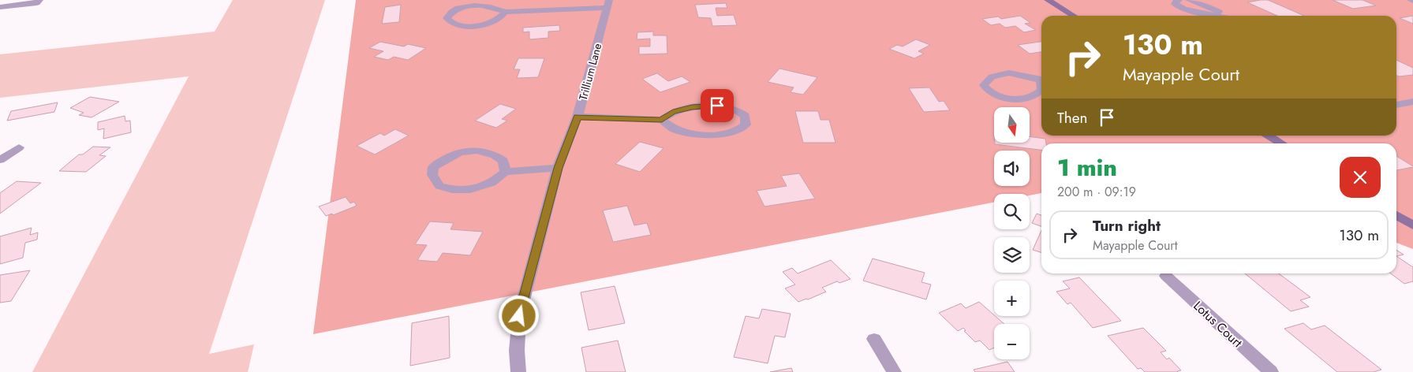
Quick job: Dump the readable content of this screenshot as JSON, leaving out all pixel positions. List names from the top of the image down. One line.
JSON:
{"streets":{"street":["Trillium Lane","Lotus Court"]},"north":"bottom","page":{"turn":["130 m","Mayapple Court"],"then":"Then","map_buttons":["+","−"],"heading":["1 min","200 m · 09:19"],"list":[{"name":"Turn right","note":"Mayapple Court","value":"130 m"}]}}
